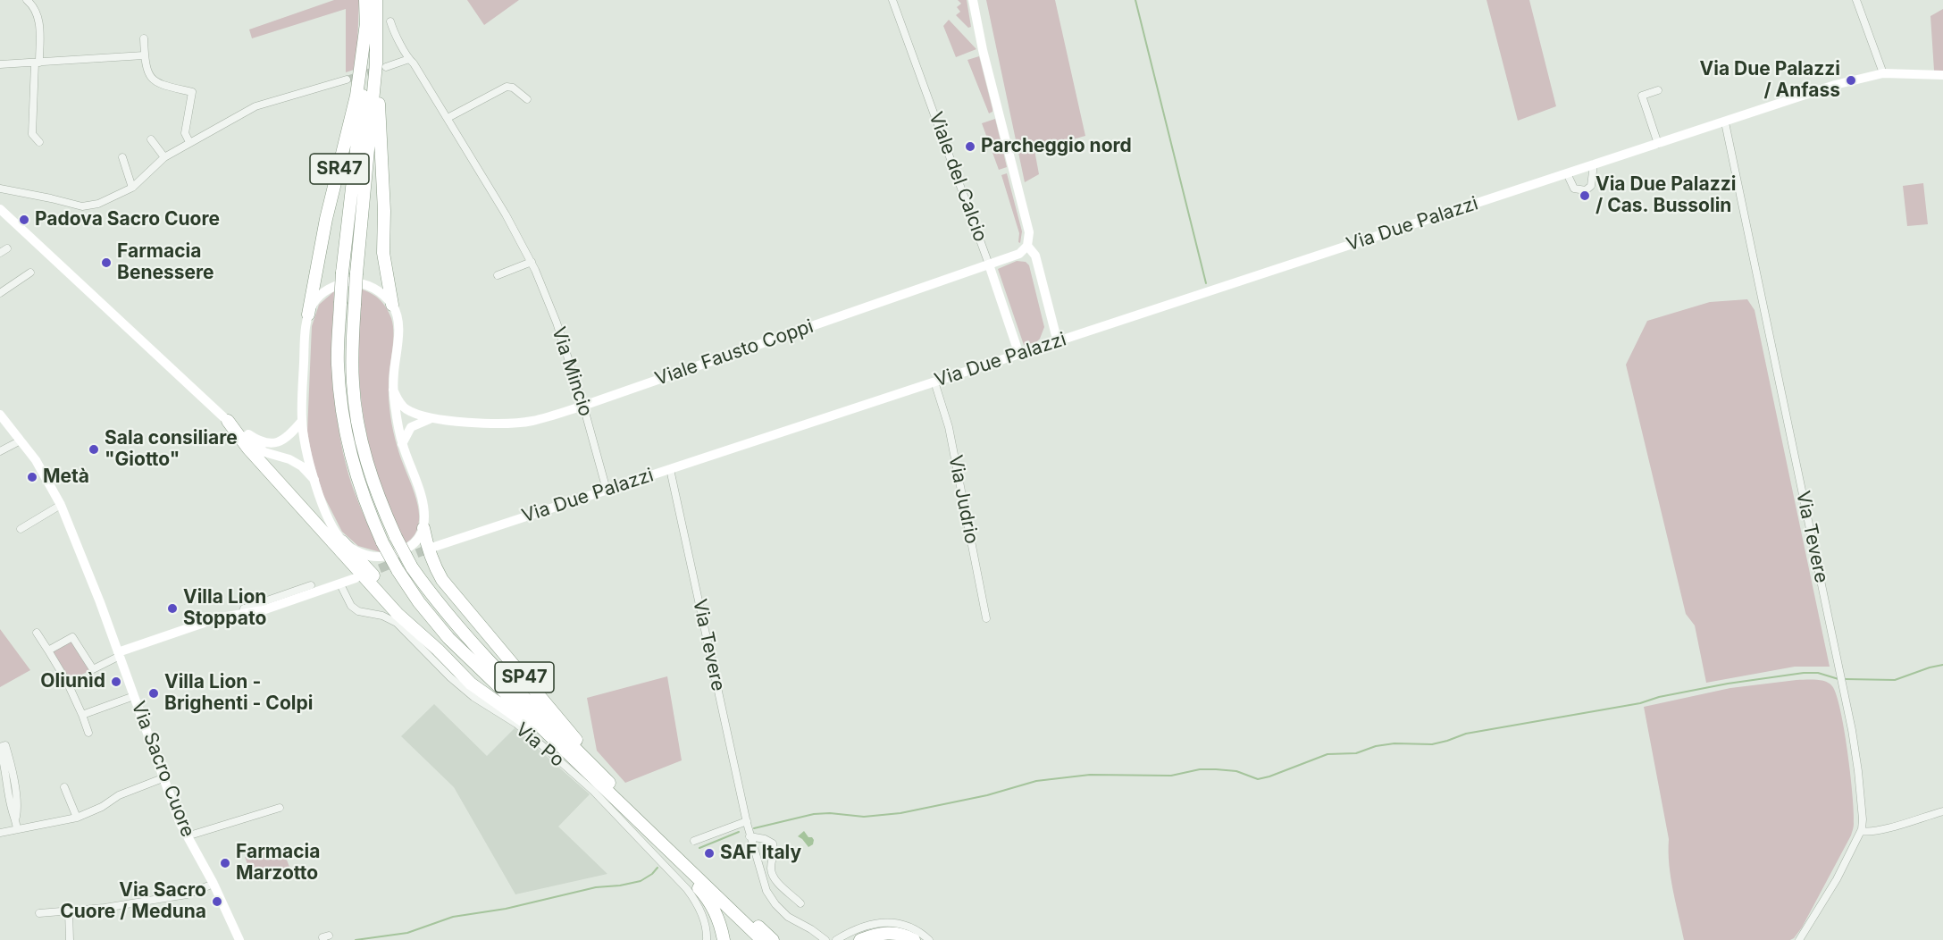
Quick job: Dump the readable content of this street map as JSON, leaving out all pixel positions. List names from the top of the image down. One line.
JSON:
{"streets":{"highway":["SR47","SP47","Via Po"],"street":["Viale del Calcio","Via Due Palazzi","Viale Fausto Coppi","Via Mincio","Via Judrio","Via Tevere","Via Sacro Cuore"]},"crossings":[["SR47","Viale Fausto Coppi"],["SR47","SP47"],["Viale del Calcio","Via Due Palazzi"],["Viale del Calcio","Viale Fausto Coppi"],["Via Due Palazzi","Via Judrio"],["Via Due Palazzi","Via Tevere"],["Viale Fausto Coppi","Via Mincio"],["SP47","Via Po"]],"places":["Via Due Palazzi / Anfass","Parcheggio nord","Via Due Palazzi / Cas. Bussolin","Padova Sacro Cuore","Farmacia Benessere","Sala consiliare \"Giotto\"","Metà","Villa Lion Stoppato","Oliunìd","Villa Lion - Brighenti - Colpi","SAF Italy","Farmacia Marzotto","Via Sacro Cuore / Meduna"]}
